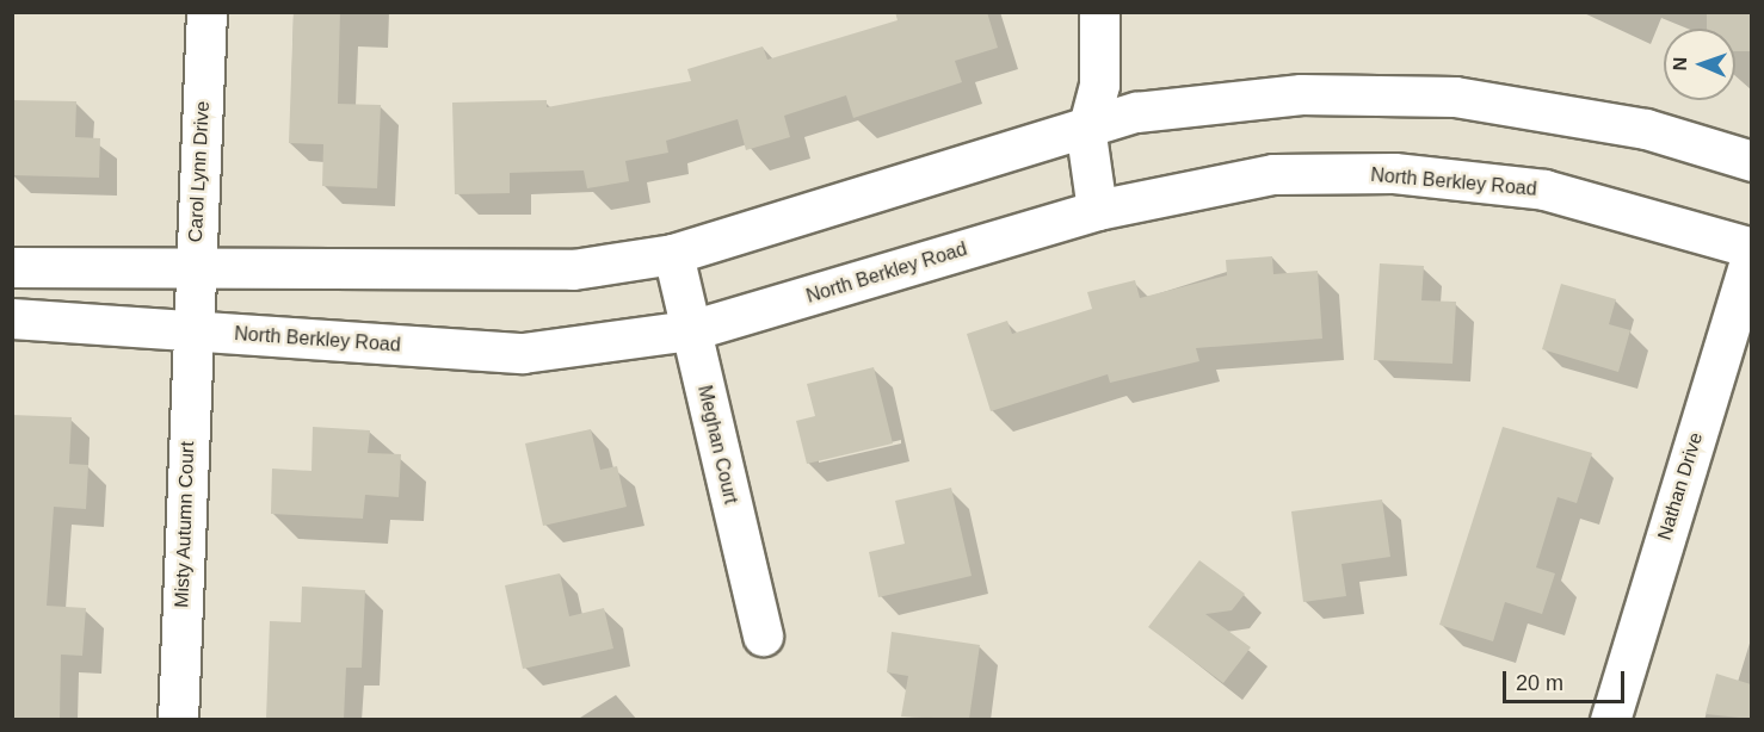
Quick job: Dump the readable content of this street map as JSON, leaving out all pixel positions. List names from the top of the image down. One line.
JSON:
{"streets":{"street":["Carol Lynn Drive","North Berkley Road","Meghan Court","Nathan Drive","Misty Autumn Court"]},"crossings":[["Carol Lynn Drive","North Berkley Road"],["Carol Lynn Drive","Misty Autumn Court"],["North Berkley Road","Meghan Court"],["North Berkley Road","Misty Autumn Court"]],"scale_bar":"20 m","north":"left"}
